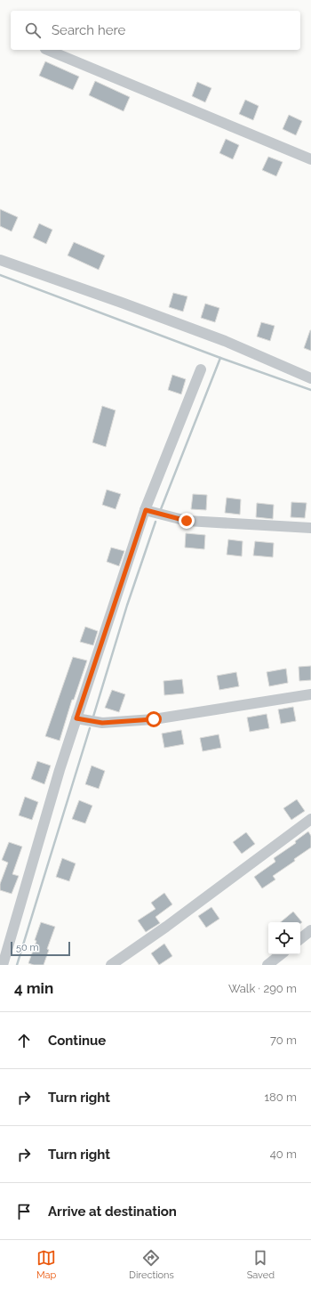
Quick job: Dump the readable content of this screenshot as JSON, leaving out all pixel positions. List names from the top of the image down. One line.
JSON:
{"scale_bar":"50 m","page":{"search":"Search here","scale":"50 m","heading":["4 min","Walk · 290 m"],"list":[["Continue","70 m"],["Turn right","180 m"],["Turn right","40 m"],"Arrive at destination"],"nav":["Map","Directions","Saved"]}}
